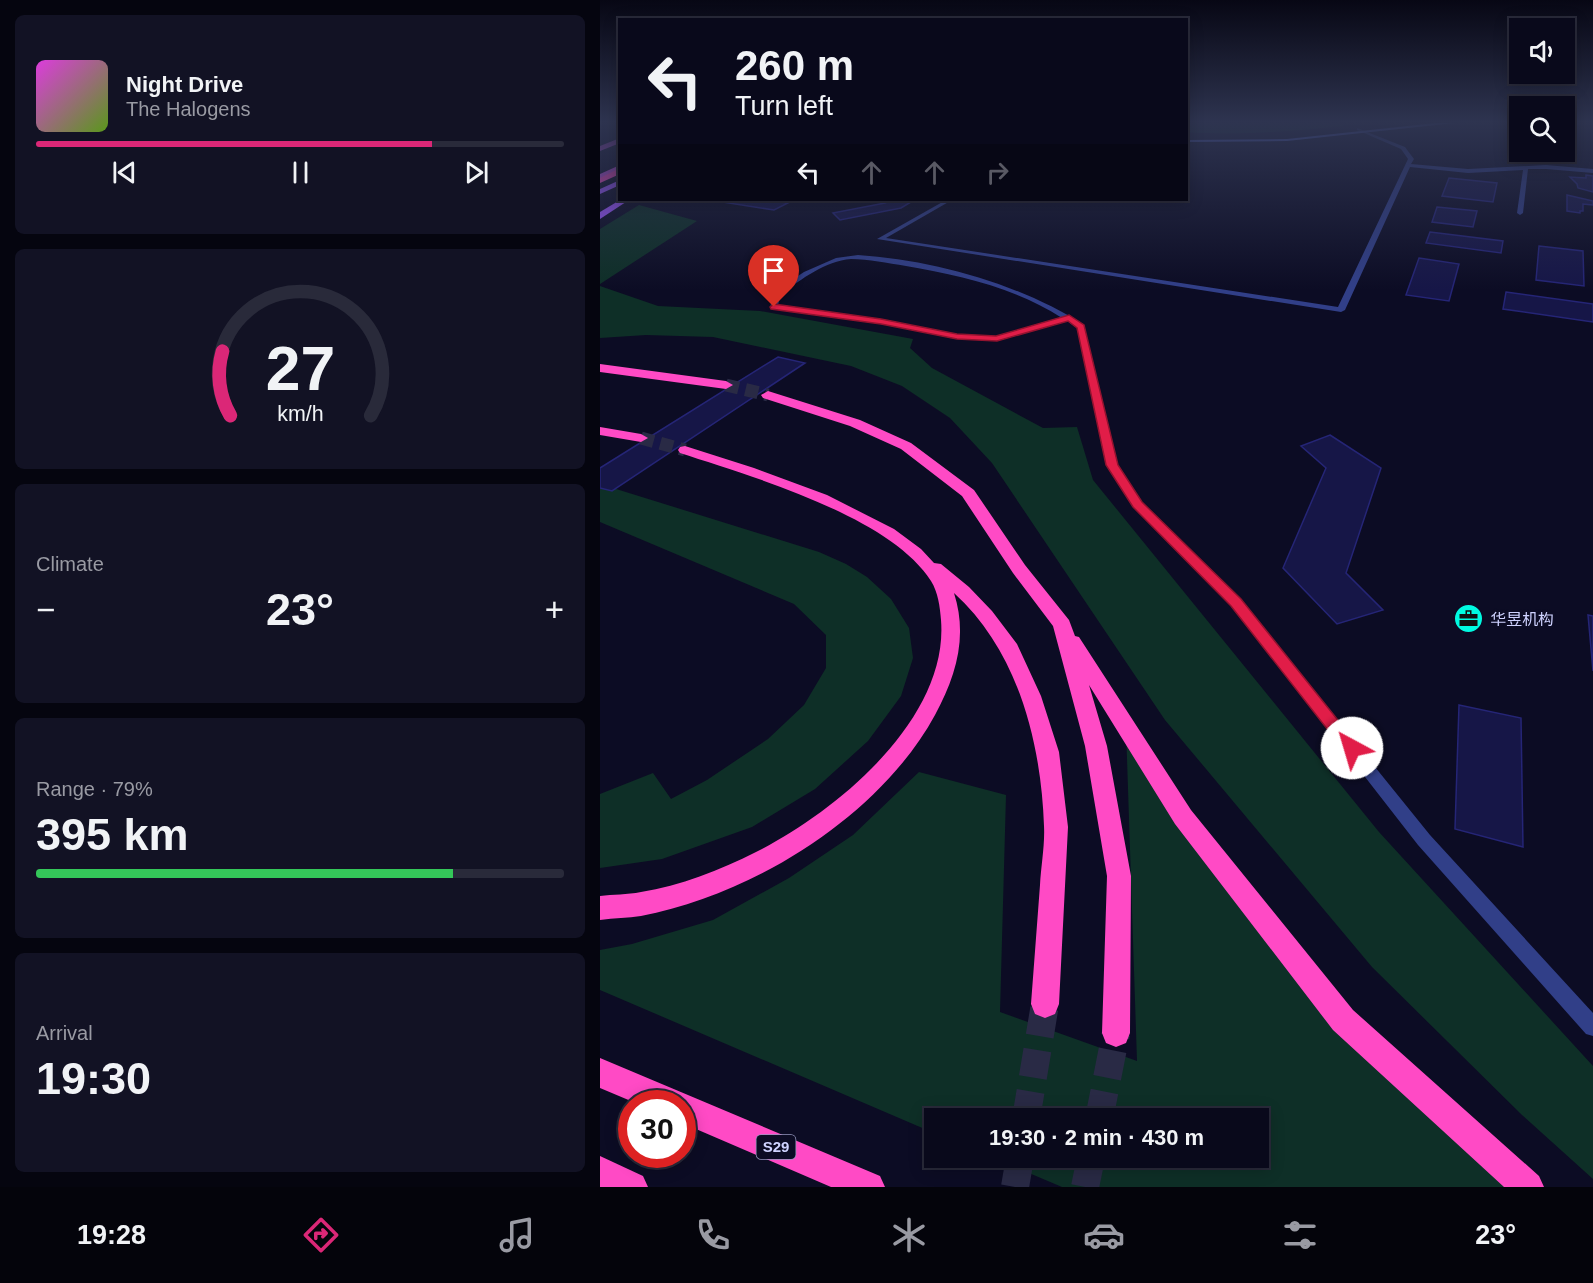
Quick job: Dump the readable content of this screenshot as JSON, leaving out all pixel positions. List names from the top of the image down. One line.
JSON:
{"streets":{"highway":["S29"]},"places":{"office":["华昱机构"]},"page":{"turn":["260 m","Turn left"],"song":["Night Drive","The Halogens"],"tile":["Climate",["Range · 79%","395 km"],["Arrival","19:30"]],"heat":["−","23°","+"],"limit":"30","trip":"19:30 · 2 min · 430 m","tabs":["19:28","23°"],"gauge":["27","km/h"]}}
